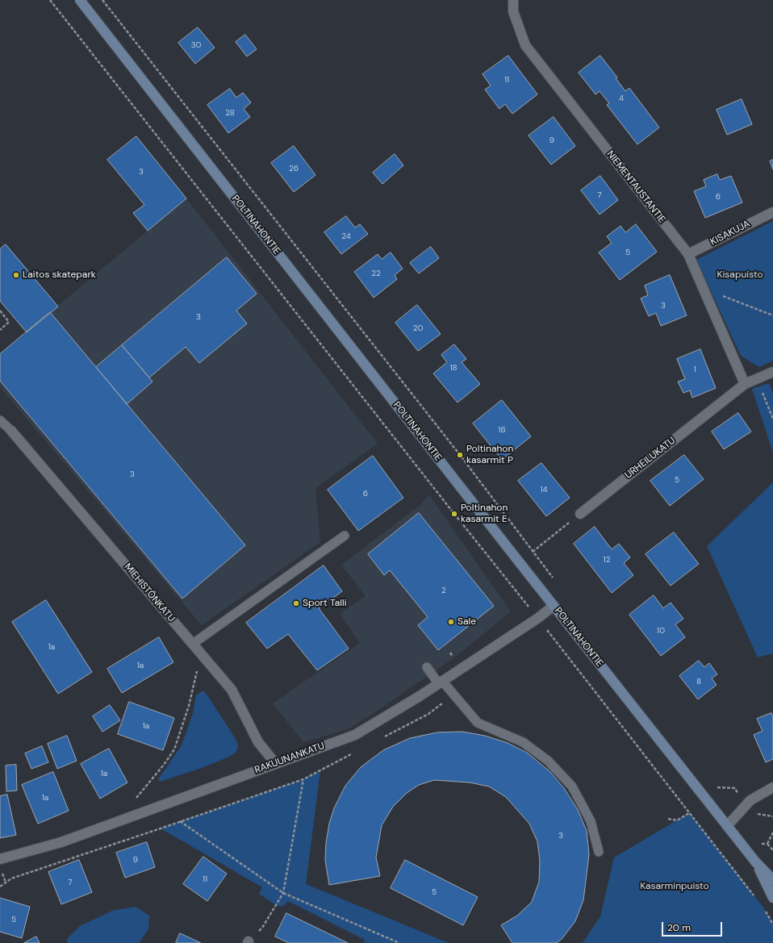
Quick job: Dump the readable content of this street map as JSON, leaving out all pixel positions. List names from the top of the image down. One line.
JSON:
{"streets":{"main road":["POLTINAHONTIE"],"street":["NIEMENTAUSTANTIE","KISAKUJA","URHEILUKATU","MIEHISTÖNKATU","RAKUUNANKATU"]},"crossings":[["NIEMENTAUSTANTIE","KISAKUJA"],["NIEMENTAUSTANTIE","URHEILUKATU"],["POLTINAHONTIE","RAKUUNANKATU"],["MIEHISTÖNKATU","RAKUUNANKATU"]],"parks":["Kisapuisto","Kasarminpuisto"],"places":["Laitos skatepark","Poltinahon kasarmit P","Poltinahon kasarmit E","Sport Talli","Sale"],"house_numbers":["30","11","4","28","9","26","3","7","6","24","5","22","3","3","20","18","1","16","3","5","14","6","12","2","10","1a","1a","8","1a","1a","1a","3","9","11","7","5","5"],"scale_bar":"20 m"}
